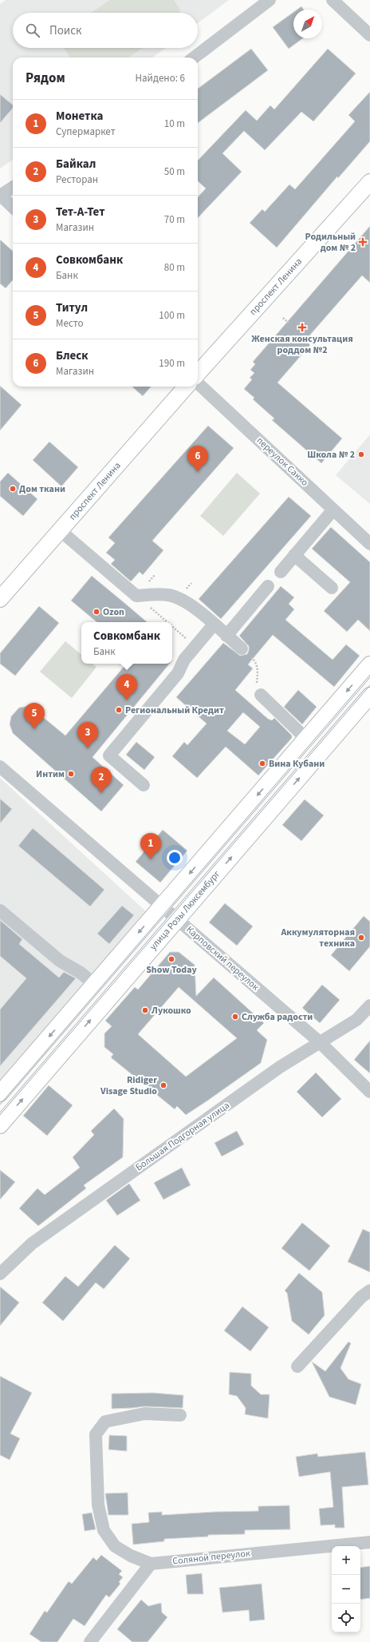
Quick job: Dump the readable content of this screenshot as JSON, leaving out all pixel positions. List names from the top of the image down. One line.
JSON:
{"streets":{"main road":["проспект Ленина","улица Розы Люксембург"],"street":["переулок Сакко","Карповский переулок","Большая Подгорная улица","Соляной переулок"]},"crossings":[["улица Розы Люксембург","Карповский переулок"],["Карповский переулок","Большая Подгорная улица"]],"places":{"health":["Родильный дом № 2","Женская консультация роддом №2"],"other":["Школа № 2","Дом ткани","Ozon","Региональный Кредит","Вина Кубани","Интим","Аккумуляторная техника","Show Today","Лукошко","Служба радости","Ridiger Visage Studio"]},"north":"top right","page":{"search":"Поиск","heading":["Рядом","Найдено: 6"],"list":[{"mark":"1","name":"Монетка","note":"Супермаркет","value":"10 m"},{"mark":"2","name":"Байкал","note":"Ресторан","value":"50 m"},{"mark":"3","name":"Тет-А-Тет","note":"Магазин","value":"70 m"},{"mark":"4","name":"Совкомбанк","note":"Банк","value":"80 m"},{"mark":"5","name":"Титул","note":"Место","value":"100 m"},{"mark":"6","name":"Блеск","note":"Магазин","value":"190 m"}],"pins":["6","4","5","3","2","1"],"popup":["Совкомбанк","Банк"],"map_buttons":["+","−"]}}
